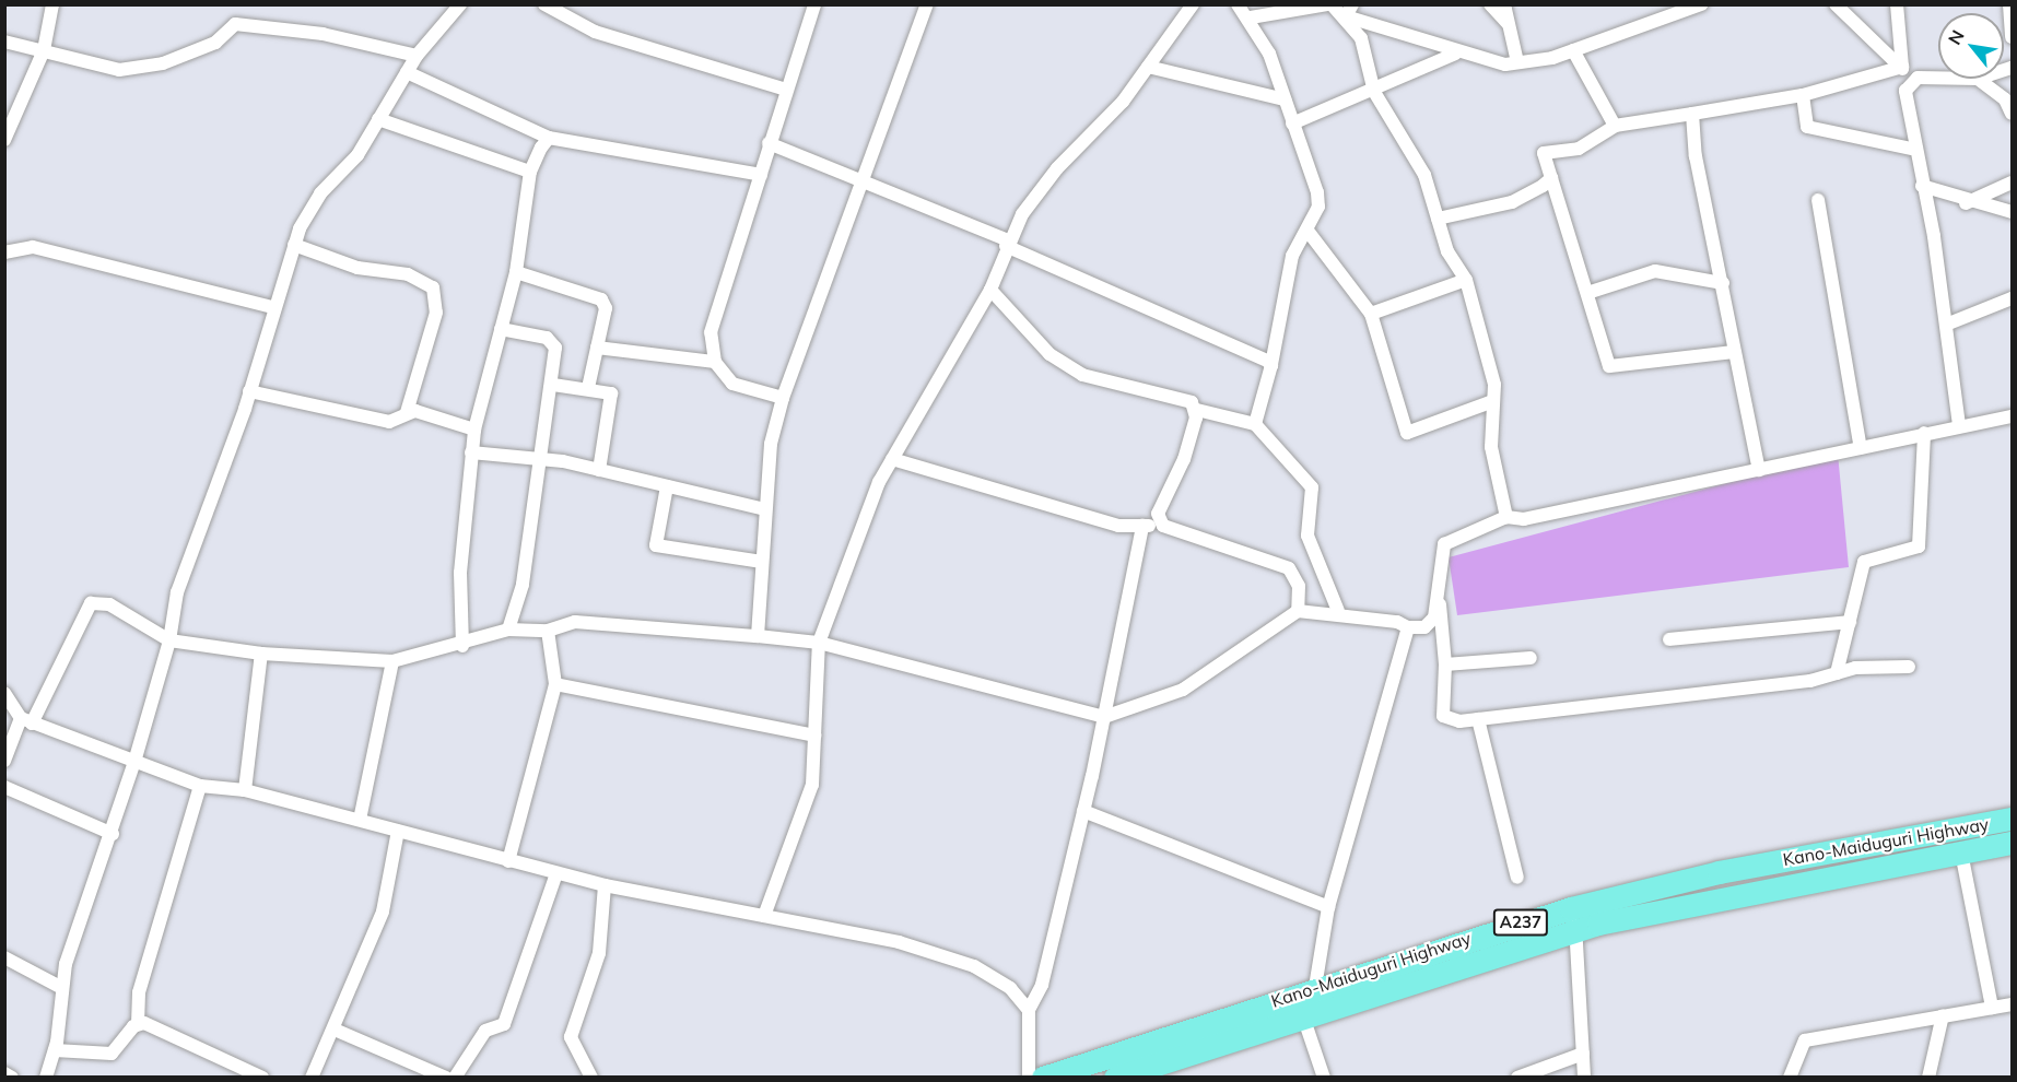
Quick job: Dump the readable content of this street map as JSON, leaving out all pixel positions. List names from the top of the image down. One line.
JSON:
{"streets":{"highway":["Kano-Maiduguri Highway","A237"]},"north":"top left"}
